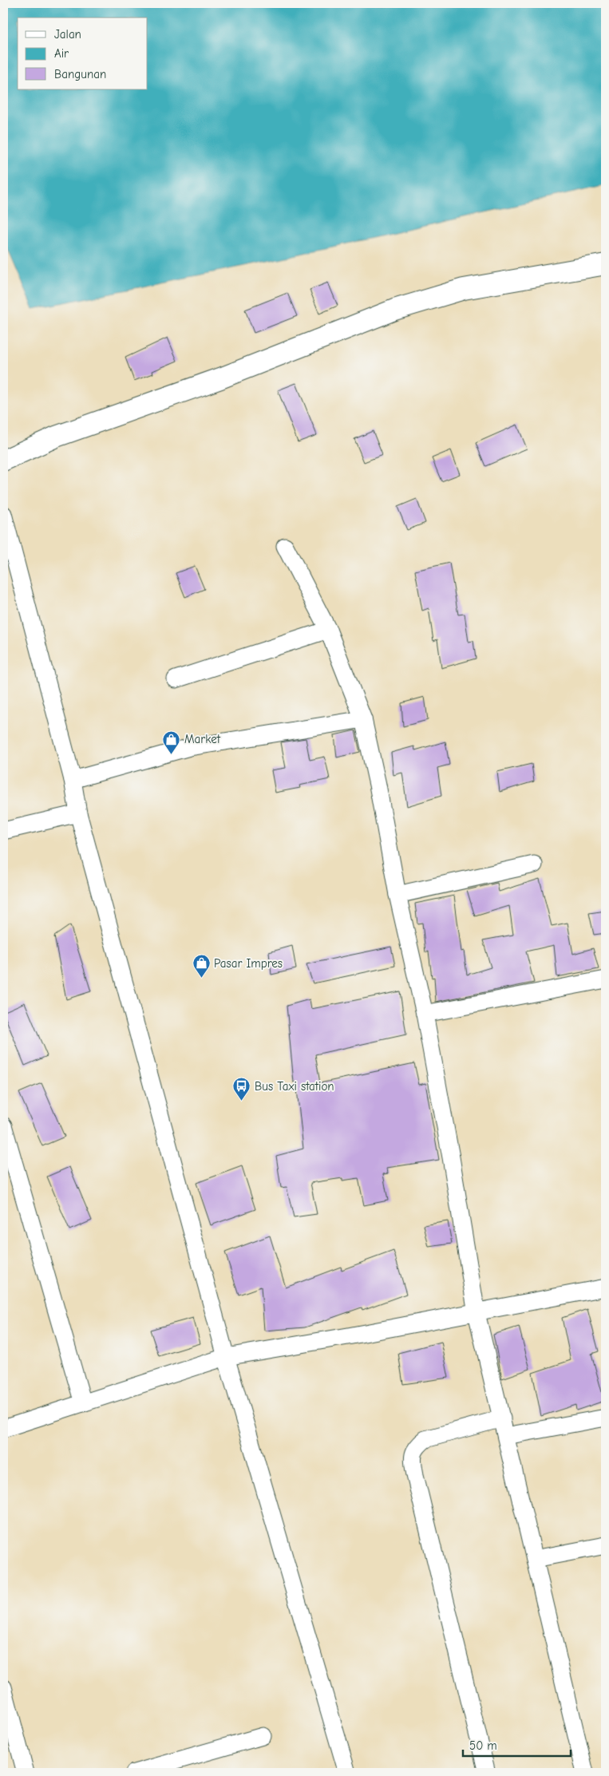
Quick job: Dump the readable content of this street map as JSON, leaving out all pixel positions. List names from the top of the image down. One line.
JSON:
{"places":{"shop":["Market","Pasar Impres"],"bus stop":["Bus Taxi station"]},"legend":["Jalan","Air","Bangunan"],"scale_bar":"50 m"}
